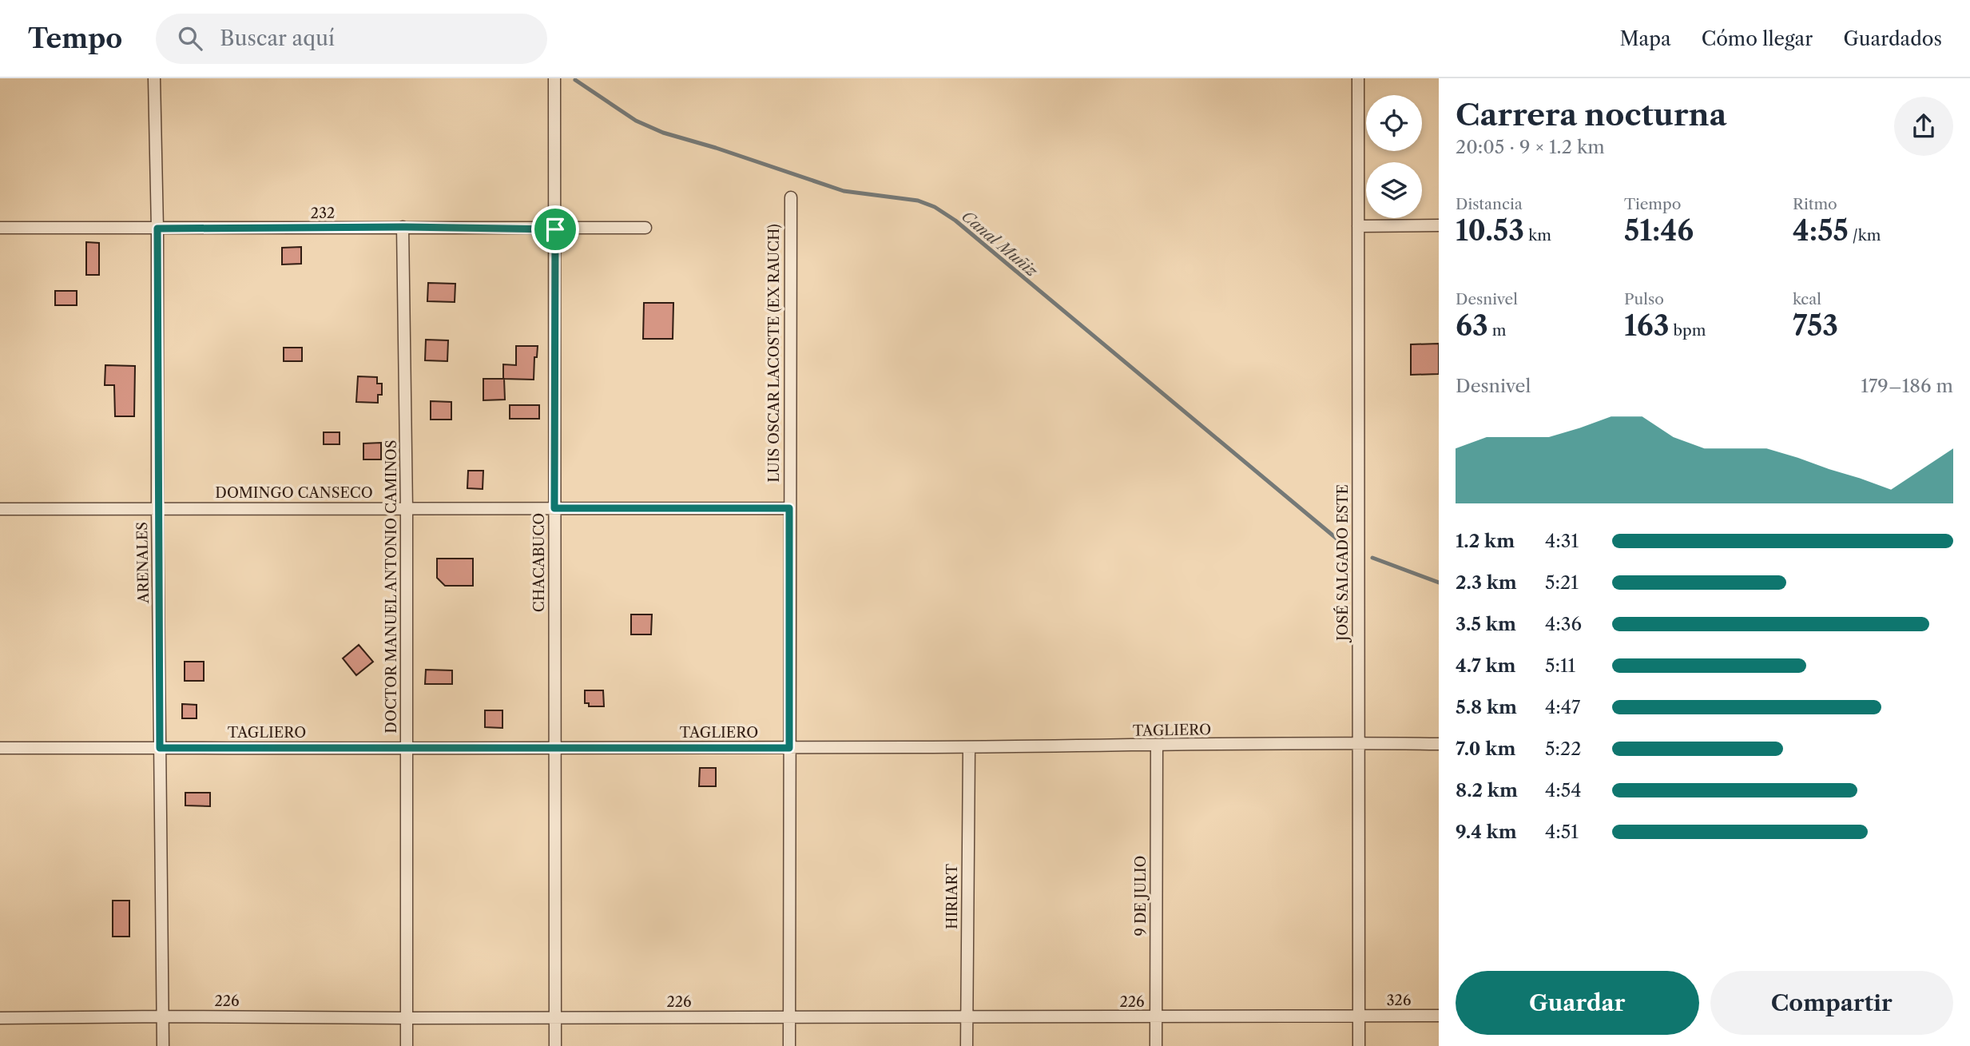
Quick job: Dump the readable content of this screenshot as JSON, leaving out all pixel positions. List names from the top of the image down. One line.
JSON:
{"streets":{"street":["232","LUIS OSCAR LACOSTE (EX RAUCH)","DOMINGO CANSECO","ARENALES","CHACABUCO","JOSÉ SALGADO ESTE","DOCTOR MANUEL ANTONIO CAMINOS","TAGLIERO","9 DE JULIO","HIRIART","326","226"]},"crossings":[["232","ARENALES"],["232","CHACABUCO"],["232","DOCTOR MANUEL ANTONIO CAMINOS"],["LUIS OSCAR LACOSTE (EX RAUCH)","DOMINGO CANSECO"],["LUIS OSCAR LACOSTE (EX RAUCH)","TAGLIERO"],["LUIS OSCAR LACOSTE (EX RAUCH)","226"],["DOMINGO CANSECO","ARENALES"],["DOMINGO CANSECO","CHACABUCO"],["DOMINGO CANSECO","DOCTOR MANUEL ANTONIO CAMINOS"],["ARENALES","TAGLIERO"],["ARENALES","226"],["CHACABUCO","TAGLIERO"],["CHACABUCO","226"],["JOSÉ SALGADO ESTE","TAGLIERO"],["JOSÉ SALGADO ESTE","326"],["JOSÉ SALGADO ESTE","226"],["DOCTOR MANUEL ANTONIO CAMINOS","TAGLIERO"],["DOCTOR MANUEL ANTONIO CAMINOS","226"],["TAGLIERO","9 DE JULIO"],["TAGLIERO","HIRIART"],["9 DE JULIO","226"],["HIRIART","226"],["326","226"]],"water":["Canal Muñiz"],"page":{"header":"Tempo","search":"Buscar aquí","nav":["Mapa","Cómo llegar","Guardados"],"heading":["Carrera nocturna","20:05 · 9 × 1.2 km"],"stats":[["Distancia","10.53 km"],["Tiempo","51:46"],["Ritmo","4:55 /km"],["Desnivel","63 m"],["Pulso","163 bpm"],["kcal","753"]],"chart":["Desnivel","179–186 m"],"list":[{"name":"1.2 km","note":"4:31"},{"name":"2.3 km","note":"5:21"},{"name":"3.5 km","note":"4:36"},{"name":"4.7 km","note":"5:11"},{"name":"5.8 km","note":"4:47"},{"name":"7.0 km","note":"5:22"},{"name":"8.2 km","note":"4:54"},{"name":"9.4 km","note":"4:51"}],"buttons":["Guardar","Compartir"]}}
